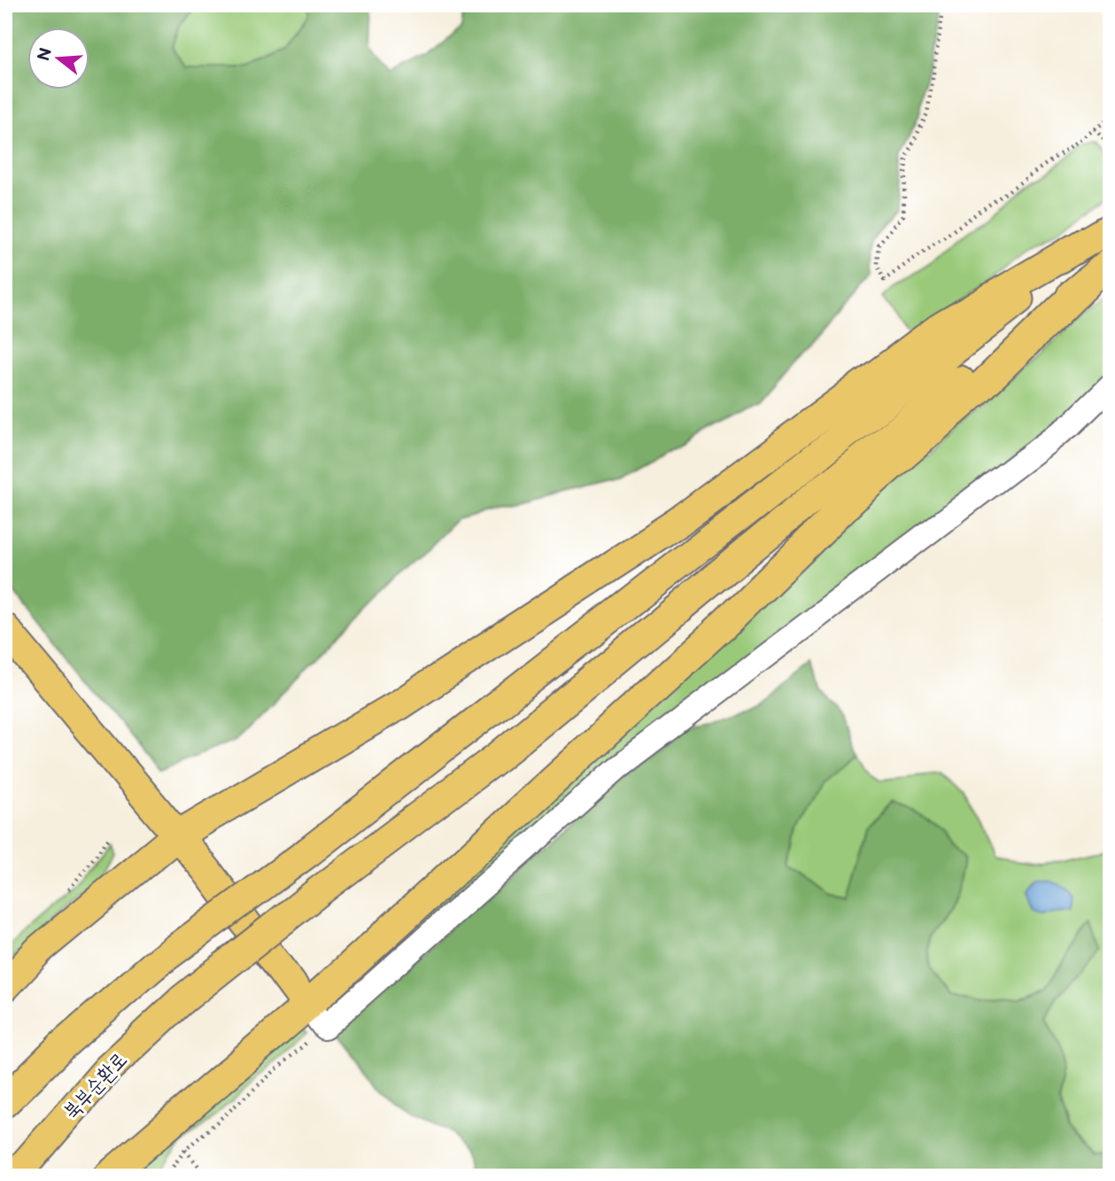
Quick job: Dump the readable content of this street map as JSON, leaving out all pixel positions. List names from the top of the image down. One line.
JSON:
{"streets":{"main road":["북부순환로"]},"north":"left"}
